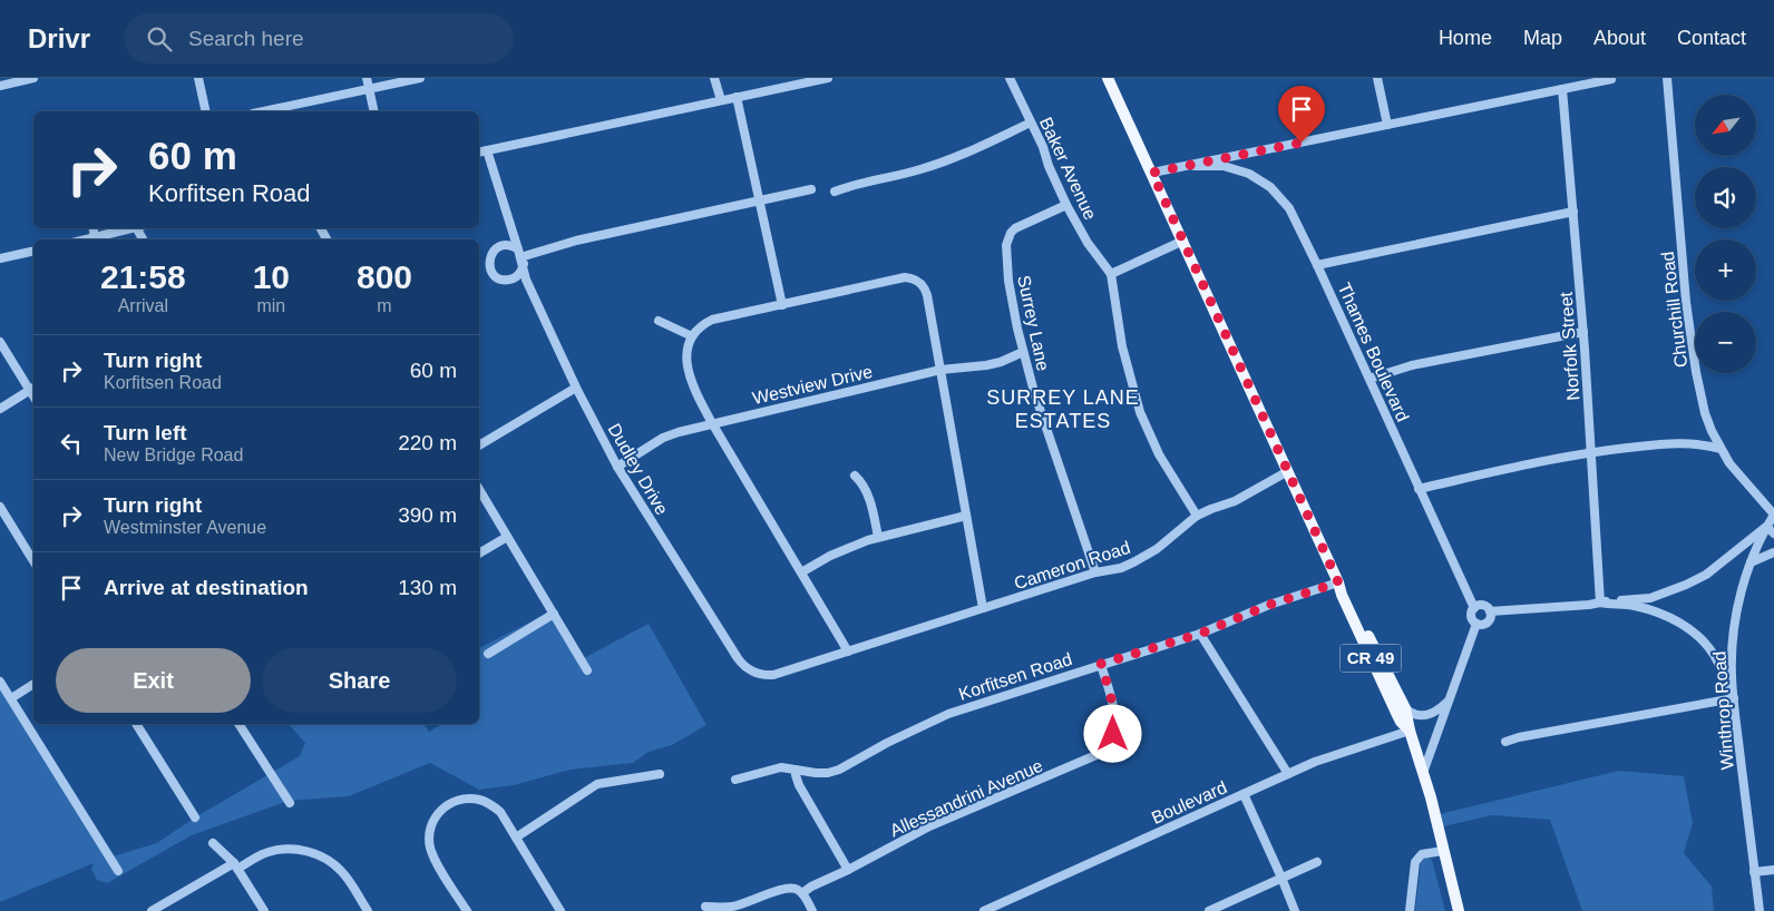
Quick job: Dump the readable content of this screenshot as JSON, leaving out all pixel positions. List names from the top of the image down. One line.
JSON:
{"streets":{"main road":["CR 49"],"street":["Baker Avenue","Churchill Road","Surrey Lane","Norfolk Street","Thames Boulevard","Westview Drive","Dudley Drive","Cameron Road","Korfitsen Road","Winthrop Road","Allessandrini Avenue","Boulevard"]},"crossings":[["Baker Avenue","Surrey Lane"],["Baker Avenue","Cameron Road"],["Churchill Road","Winthrop Road"],["Surrey Lane","Westview Drive"],["Surrey Lane","Cameron Road"],["Westview Drive","Dudley Drive"],["Dudley Drive","Cameron Road"],["Cameron Road","CR 49"],["CR 49","Korfitsen Road"],["CR 49","Boulevard"],["Korfitsen Road","Allessandrini Avenue"]],"districts":["SURREY LANE ESTATES"],"north":"bottom left","page":{"header":"Drivr","search":"Search here","nav":["Home","Map","About","Contact"],"map_buttons":["+","−"],"turn":["60 m","Korfitsen Road"],"eta":["21:58","Arrival","10","min","800","m"],"list":[{"name":"Turn right","note":"Korfitsen Road","value":"60 m"},{"name":"Turn left","note":"New Bridge Road","value":"220 m"},{"name":"Turn right","note":"Westminster Avenue","value":"390 m"},{"name":"Arrive at destination","value":"130 m"}],"buttons":["Exit","Share"]}}
